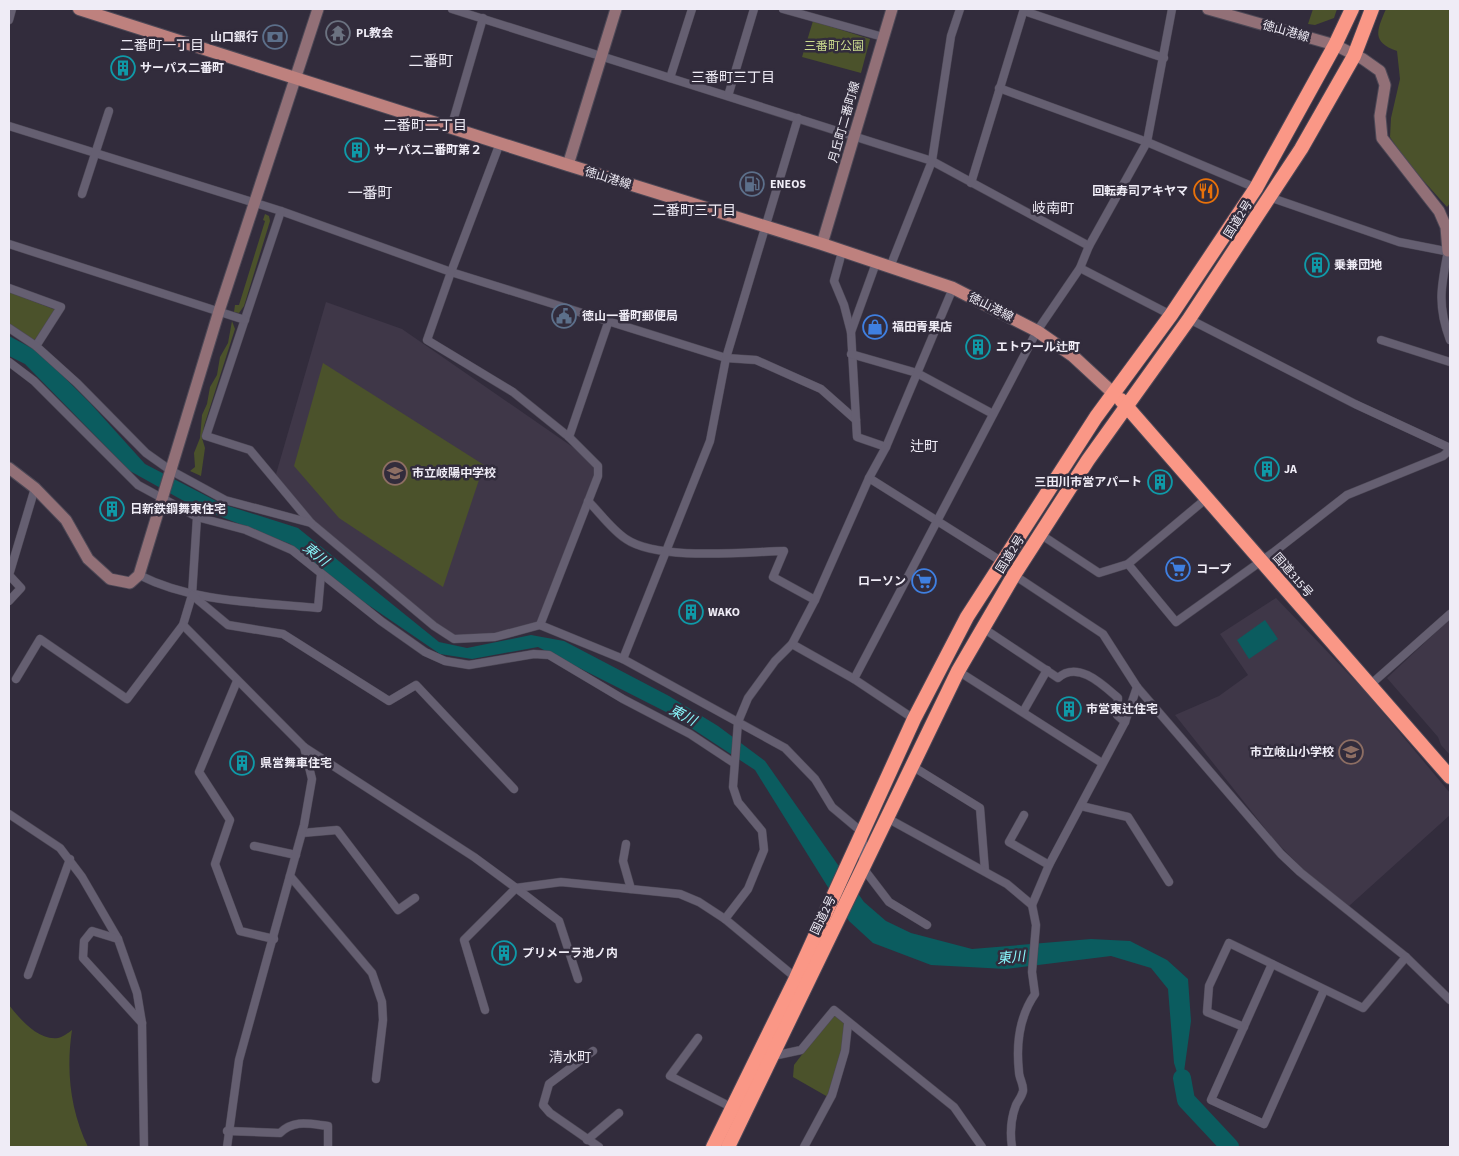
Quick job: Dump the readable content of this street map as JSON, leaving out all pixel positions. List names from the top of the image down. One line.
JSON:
{"streets":{"highway":["国道2号","国道315号"],"main road":["徳山港線"],"street":["月丘町二番町線"]},"crossings":[["徳山港線","月丘町二番町線"],["徳山港線","国道2号"],["徳山港線","国道315号"],["国道2号","国道315号"]],"districts":["二番町一丁目","二番町","三番町三丁目","二番町二丁目","一番町","岐南町","二番町三丁目","辻町","清水町"],"water":["東川"],"parks":["三番町公園"],"places":{"temple":["PL教会"],"bank":["山口銀行"],"building":["サーパス二番町","サーパス二番町第２","乗兼団地","エトワール辻町","JA","三田川市営アパート","日新鉄鋼舞東住宅","WAKO","市営東辻住宅","県営舞車住宅","プリメーラ池ノ内"],"fuel station":["ENEOS"],"restaurant":["回転寿司アキヤマ"],"public building":["徳山一番町郵便局"],"shop":["福田青果店"],"school or university":["市立岐陽中学校","市立岐山小学校"],"supermarket":["コープ","ローソン"]}}
